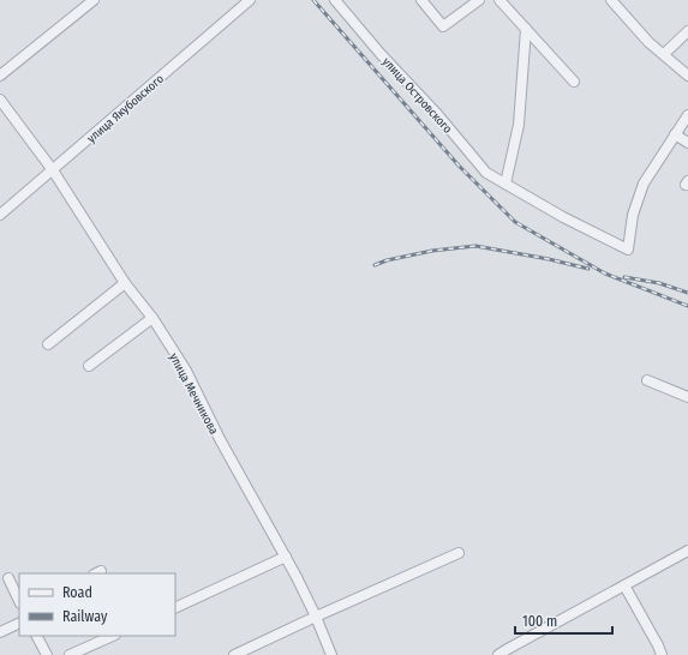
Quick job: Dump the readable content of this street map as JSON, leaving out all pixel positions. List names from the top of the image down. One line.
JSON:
{"streets":{"street":["улица Островского","улица Якубовского","улица Мечникова"]},"crossings":[["улица Якубовского","улица Мечникова"]],"legend":["Road","Railway"],"scale_bar":"100 m"}
